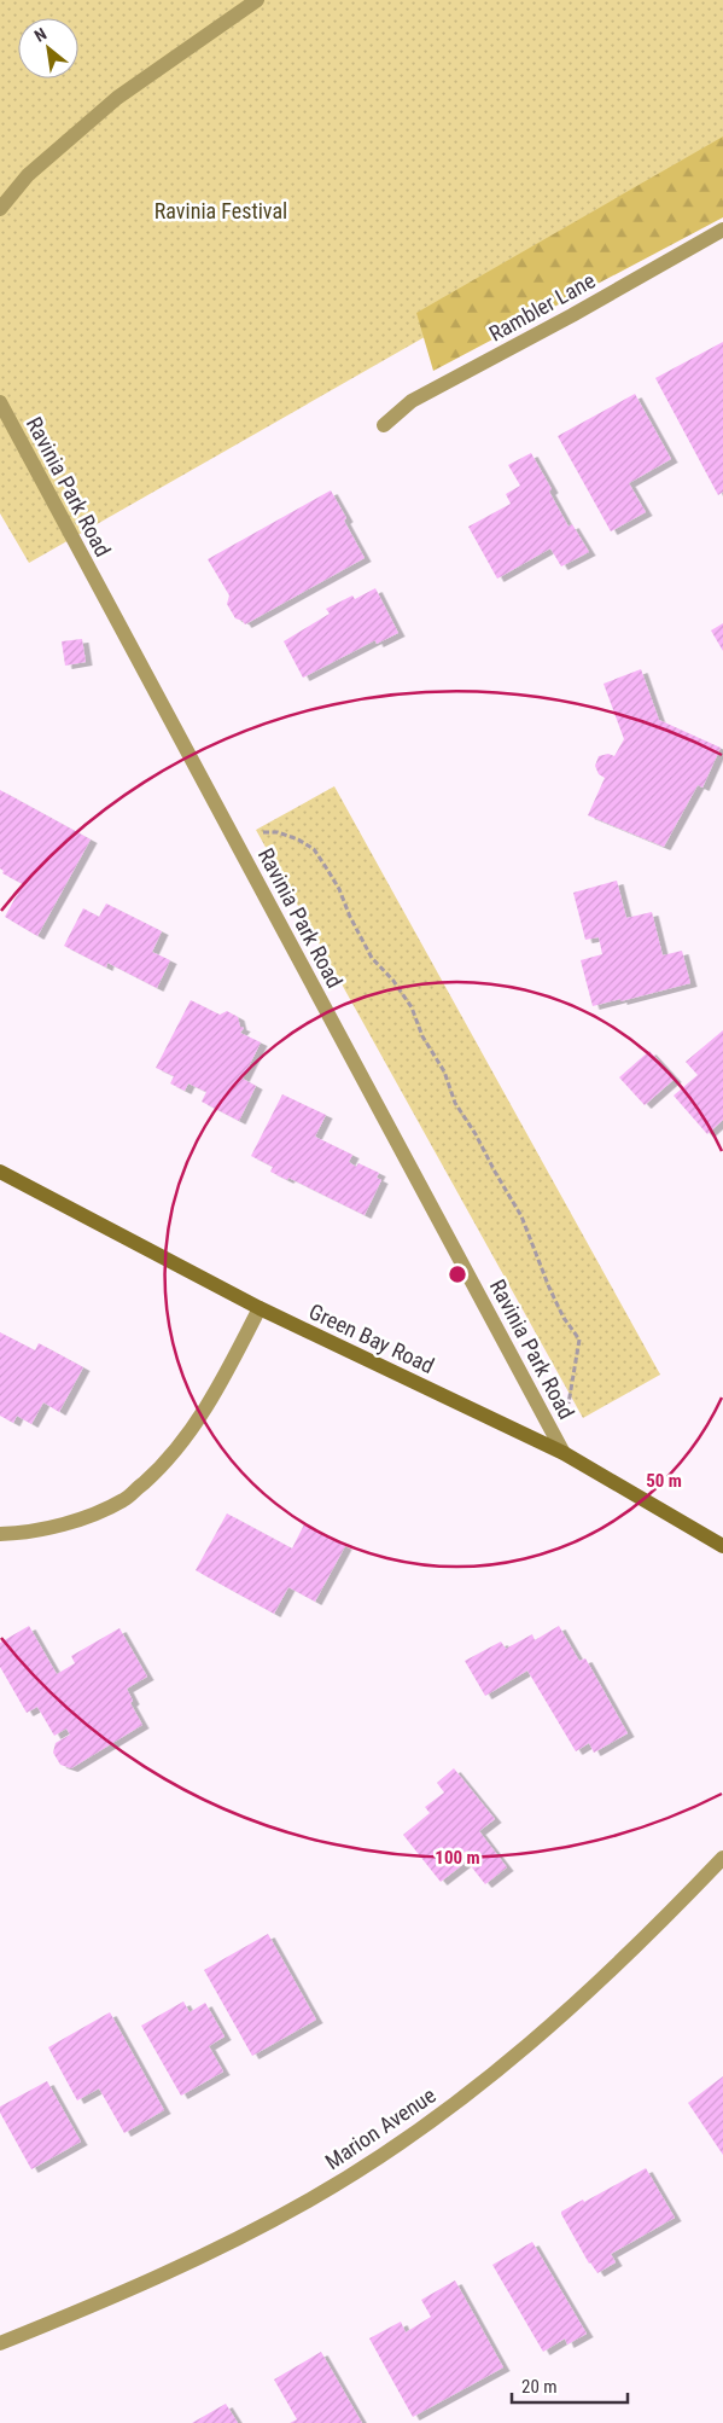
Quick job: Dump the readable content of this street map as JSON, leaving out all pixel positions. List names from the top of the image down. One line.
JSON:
{"streets":{"main road":["Green Bay Road"],"street":["Rambler Lane","Ravinia Park Road","Marion Avenue"]},"crossings":[["Ravinia Park Road","Green Bay Road"]],"parks":["Ravinia Festival"],"scale_bar":"20 m","north":"top left","rings":["50 m","100 m"]}
